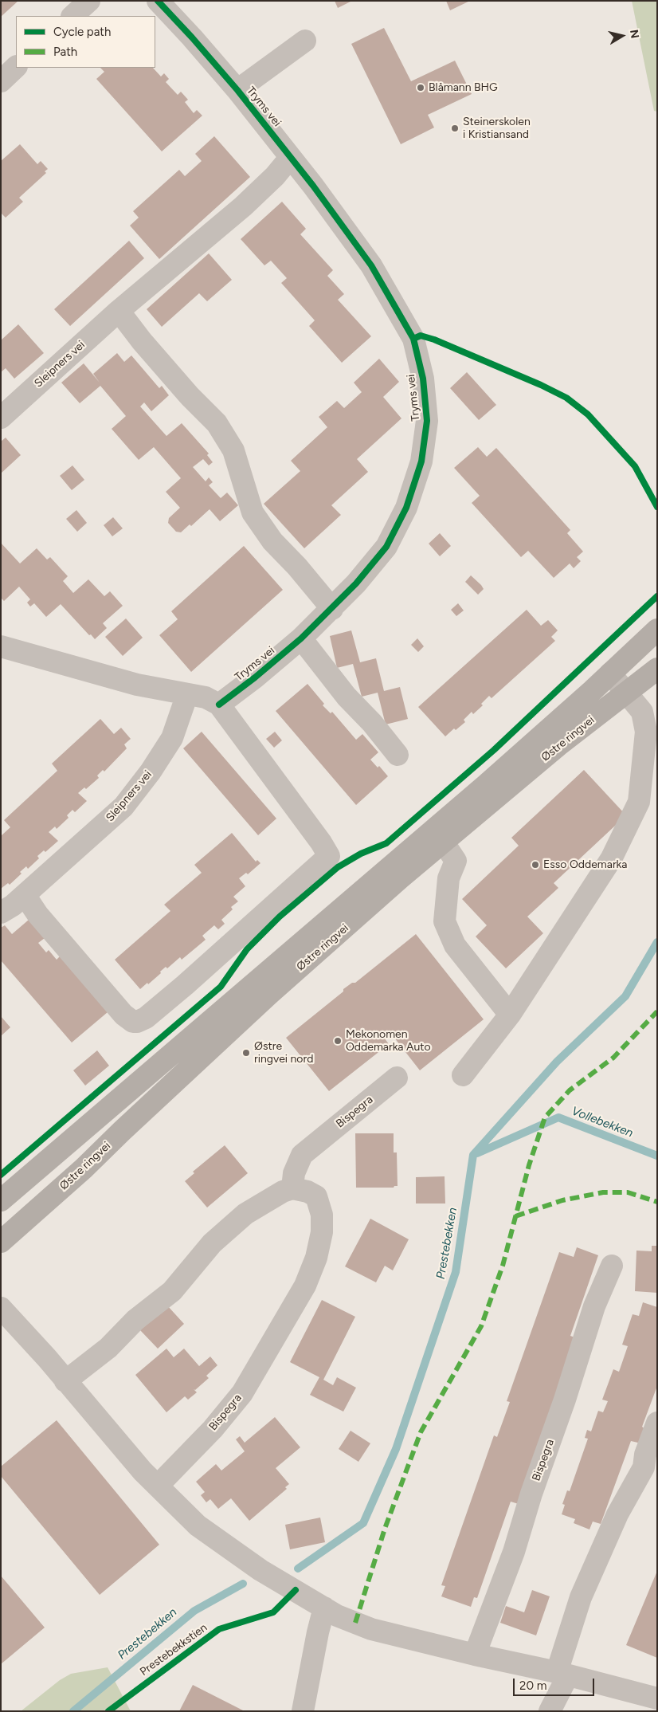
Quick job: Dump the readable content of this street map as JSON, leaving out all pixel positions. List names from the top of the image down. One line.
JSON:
{"streets":{"main road":["Østre ringvei"],"street":["Tryms vei","Sleipners vei","Bispegra"],"cycle path":["Prestebekkstien"]},"water":["Vollebekken","Prestebekken"],"places":["Blåmann BHG","Steinerskolen i Kristiansand","Esso Oddemarka","Mekonomen Oddemarka Auto","Østre ringvei nord"],"legend":["Cycle path","Path"],"scale_bar":"20 m","north":"right"}
